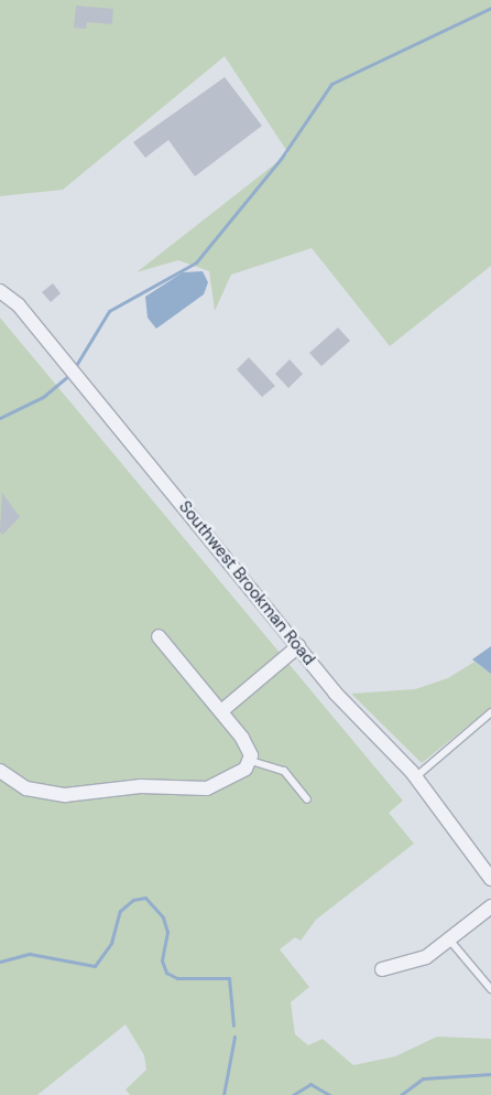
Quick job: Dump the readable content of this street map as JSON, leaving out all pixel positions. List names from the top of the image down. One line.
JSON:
{"streets":{"street":["Southwest Brookman Road"]}}
